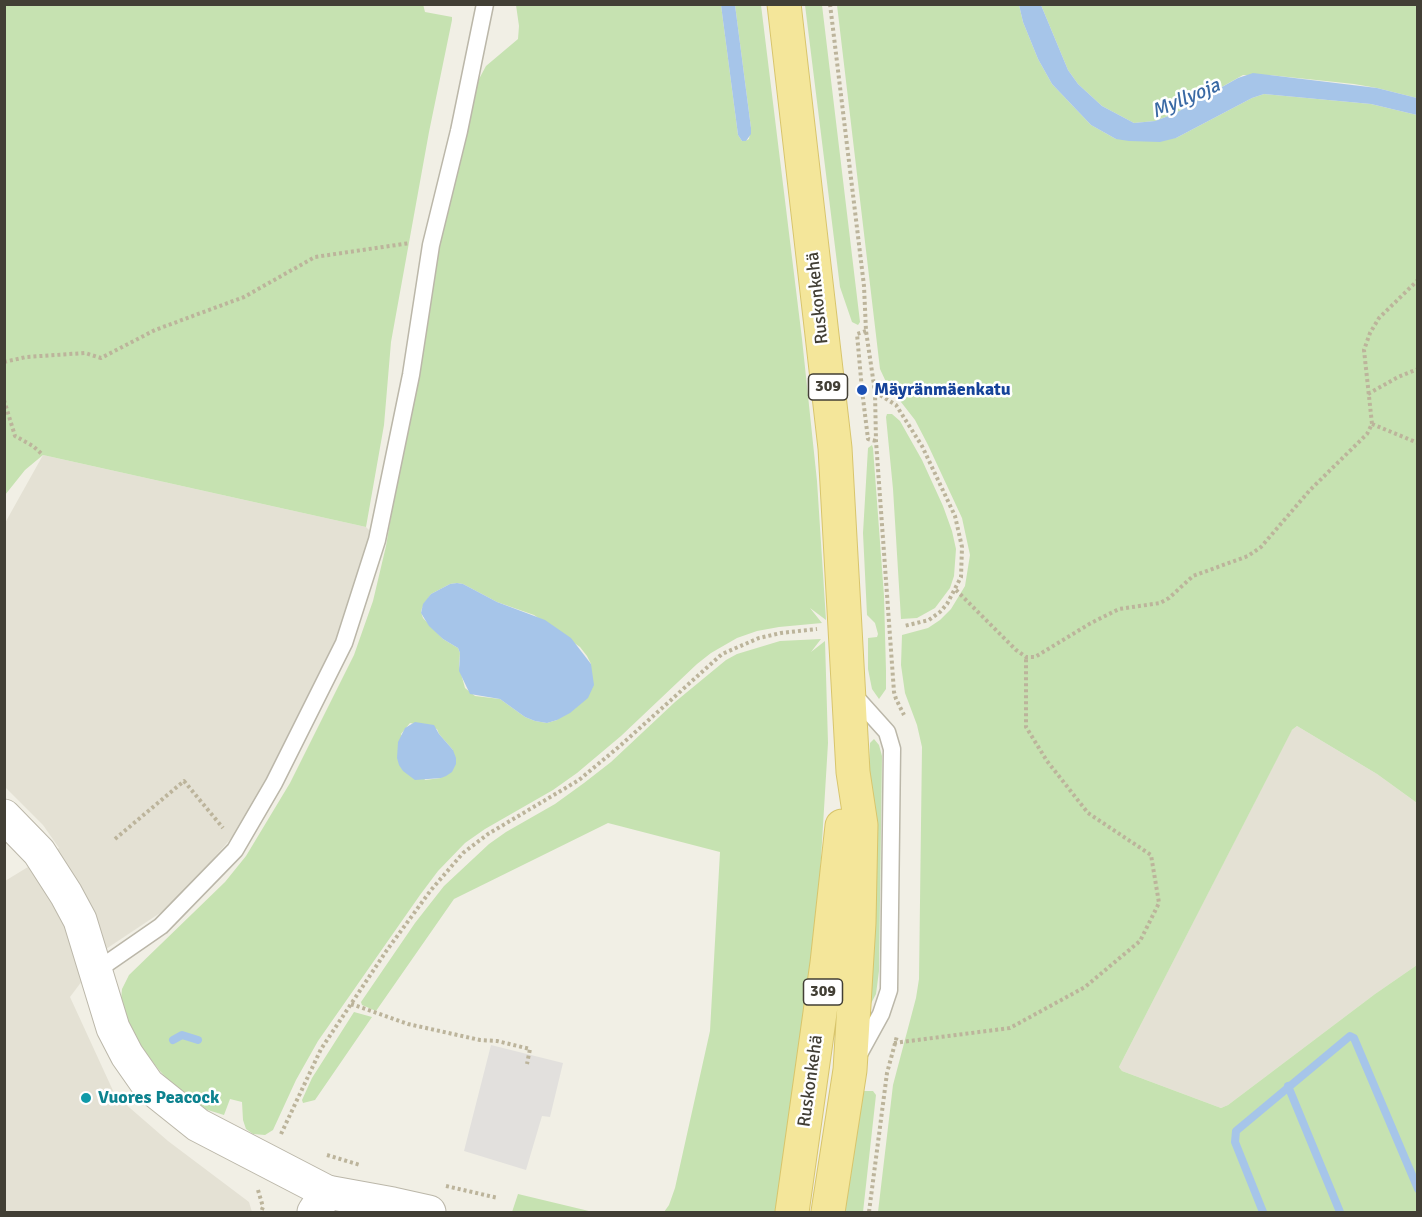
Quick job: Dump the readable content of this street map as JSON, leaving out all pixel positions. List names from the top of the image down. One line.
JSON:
{"streets":{"main road":["Ruskonkehä","309"]},"water":["Myllyoja"],"places":["Mäyränmäenkatu","Vuores Peacock"]}
